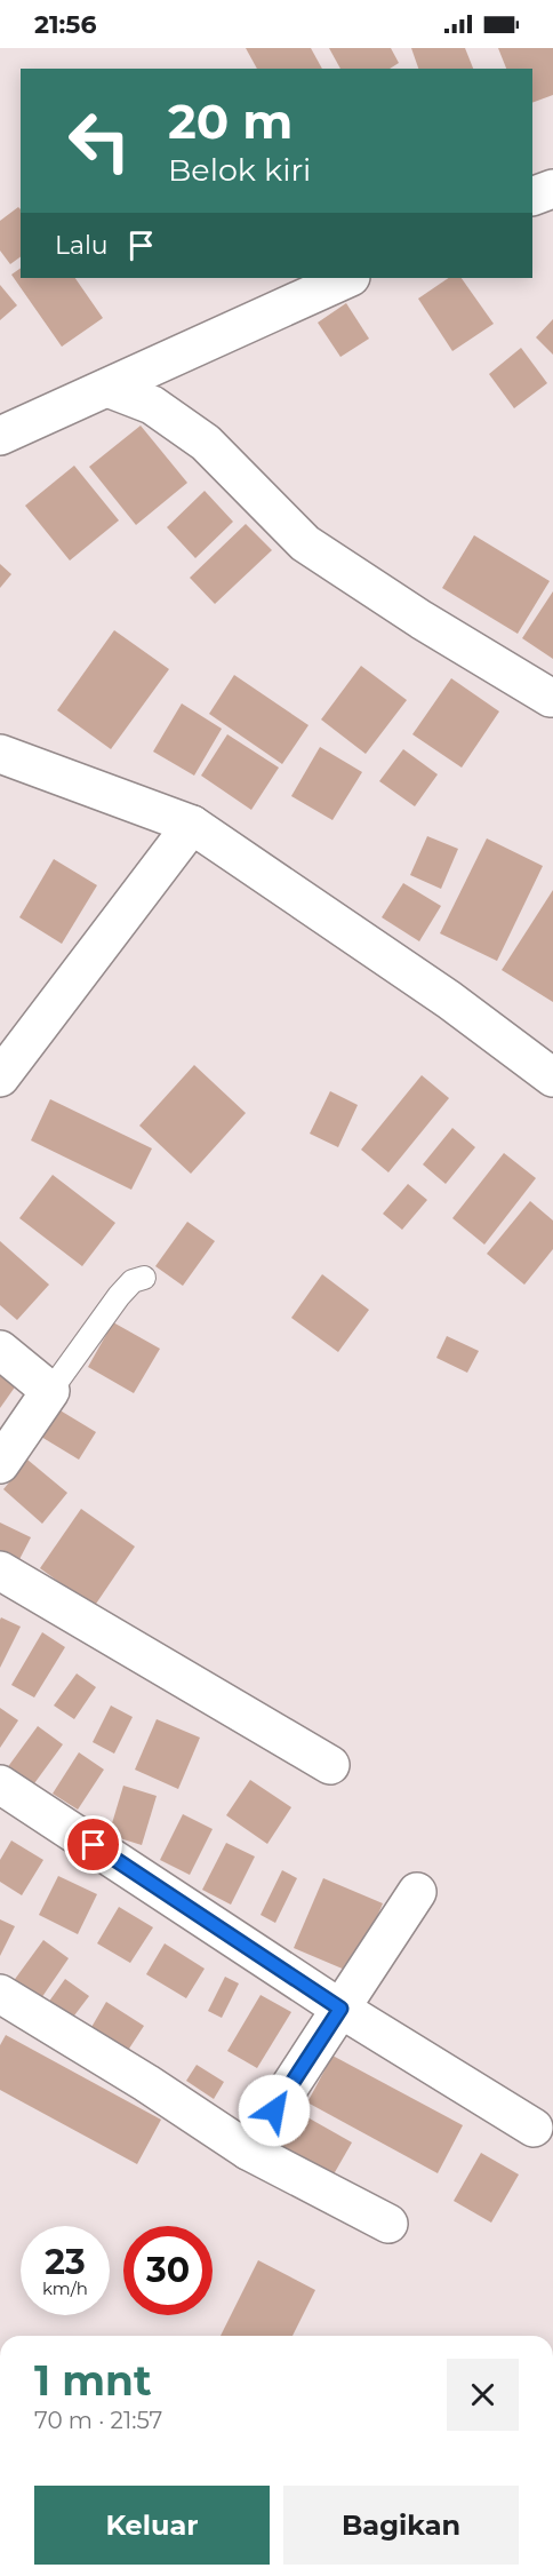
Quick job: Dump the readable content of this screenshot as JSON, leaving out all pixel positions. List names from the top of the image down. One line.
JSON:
{"page":{"status":"21:56","turn":["20 m","Belok kiri"],"then":"Lalu","speed":"23 km/h","limit":"30","heading":["1 mnt","70 m · 21:57"],"buttons":["Keluar","Bagikan"]}}
